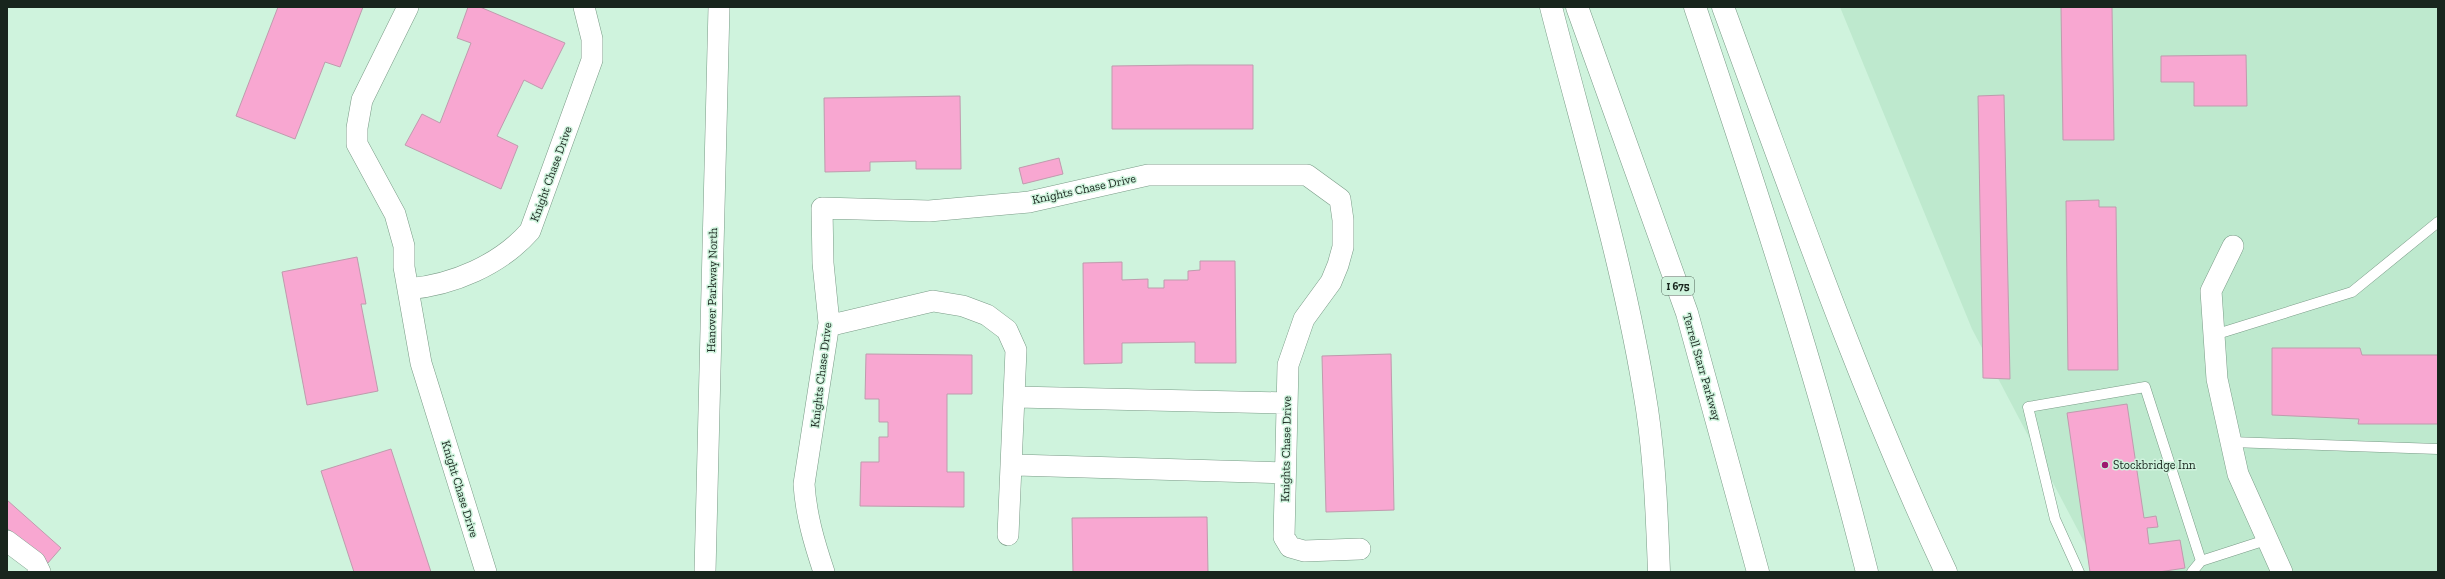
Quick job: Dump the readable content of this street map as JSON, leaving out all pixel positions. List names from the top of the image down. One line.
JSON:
{"streets":{"highway":["I 675","Terrell Starr Parkway"],"street":["Knight Chase Drive","Knights Chase Drive","Hanover Parkway North"]},"places":["Stockbridge Inn"]}
